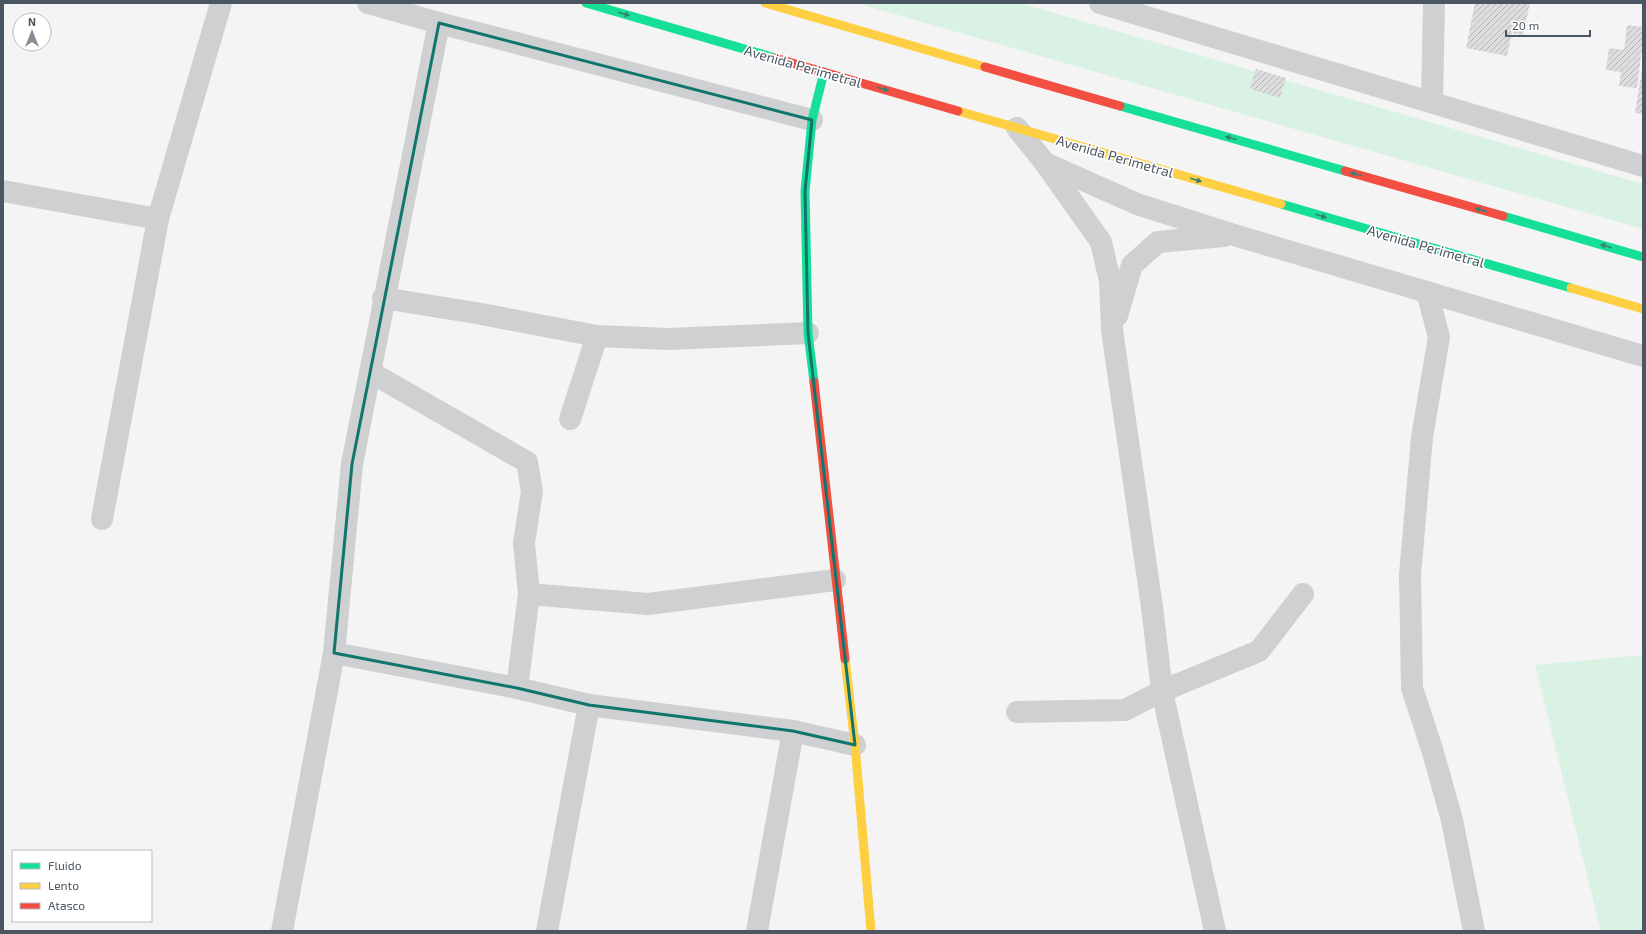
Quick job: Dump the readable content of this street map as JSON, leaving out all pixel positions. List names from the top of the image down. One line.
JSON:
{"streets":{"main road":["Avenida Perimetral"]},"legend":["Fluido","Lento","Atasco"],"scale_bar":"20 m","north":"top"}
